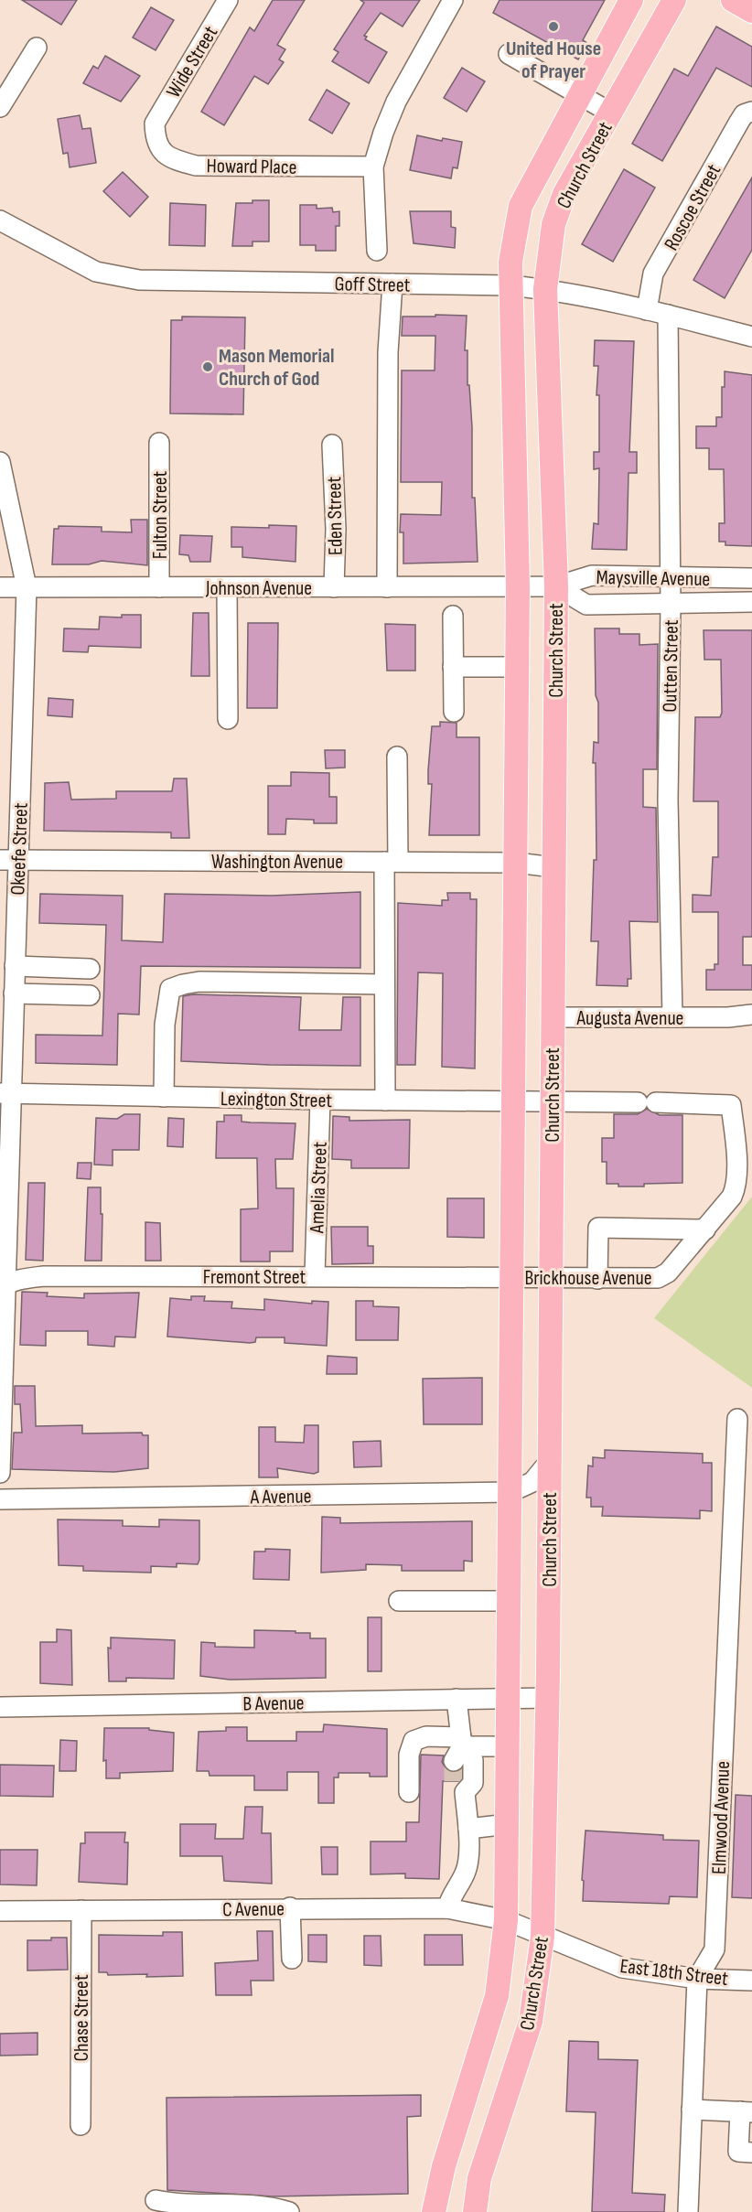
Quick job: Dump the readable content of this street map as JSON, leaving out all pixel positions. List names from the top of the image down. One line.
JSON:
{"streets":{"main road":["Church Street"],"street":["Wide Street","Howard Place","Roscoe Street","Goff Street","Fulton Street","Eden Street","Maysville Avenue","Johnson Avenue","Outten Street","Okeefe Street","Washington Avenue","Augusta Avenue","Lexington Street","Amelia Street","Fremont Street","Brickhouse Avenue","A Avenue","B Avenue","Elmwood Avenue","C Avenue","East 18th Street","Chase Street"]},"crossings":[["Wide Street","Howard Place"],["Church Street","Goff Street"],["Church Street","Maysville Avenue"],["Church Street","Johnson Avenue"],["Church Street","Washington Avenue"],["Church Street","Augusta Avenue"],["Church Street","Lexington Street"],["Church Street","Fremont Street"],["Church Street","Brickhouse Avenue"],["Church Street","A Avenue"],["Church Street","B Avenue"],["Church Street","C Avenue"],["Church Street","East 18th Street"],["Roscoe Street","Goff Street"],["Goff Street","Outten Street"],["Fulton Street","Johnson Avenue"],["Eden Street","Johnson Avenue"],["Maysville Avenue","Johnson Avenue"],["Maysville Avenue","Outten Street"],["Johnson Avenue","Okeefe Street"],["Outten Street","Augusta Avenue"],["Okeefe Street","Washington Avenue"],["Okeefe Street","Lexington Street"],["Okeefe Street","Fremont Street"],["Lexington Street","Amelia Street"],["Lexington Street","Brickhouse Avenue"],["Amelia Street","Fremont Street"],["Fremont Street","Brickhouse Avenue"],["Elmwood Avenue","East 18th Street"],["C Avenue","East 18th Street"],["C Avenue","Chase Street"]],"places":["United House of Prayer","Mason Memorial Church of God"]}
